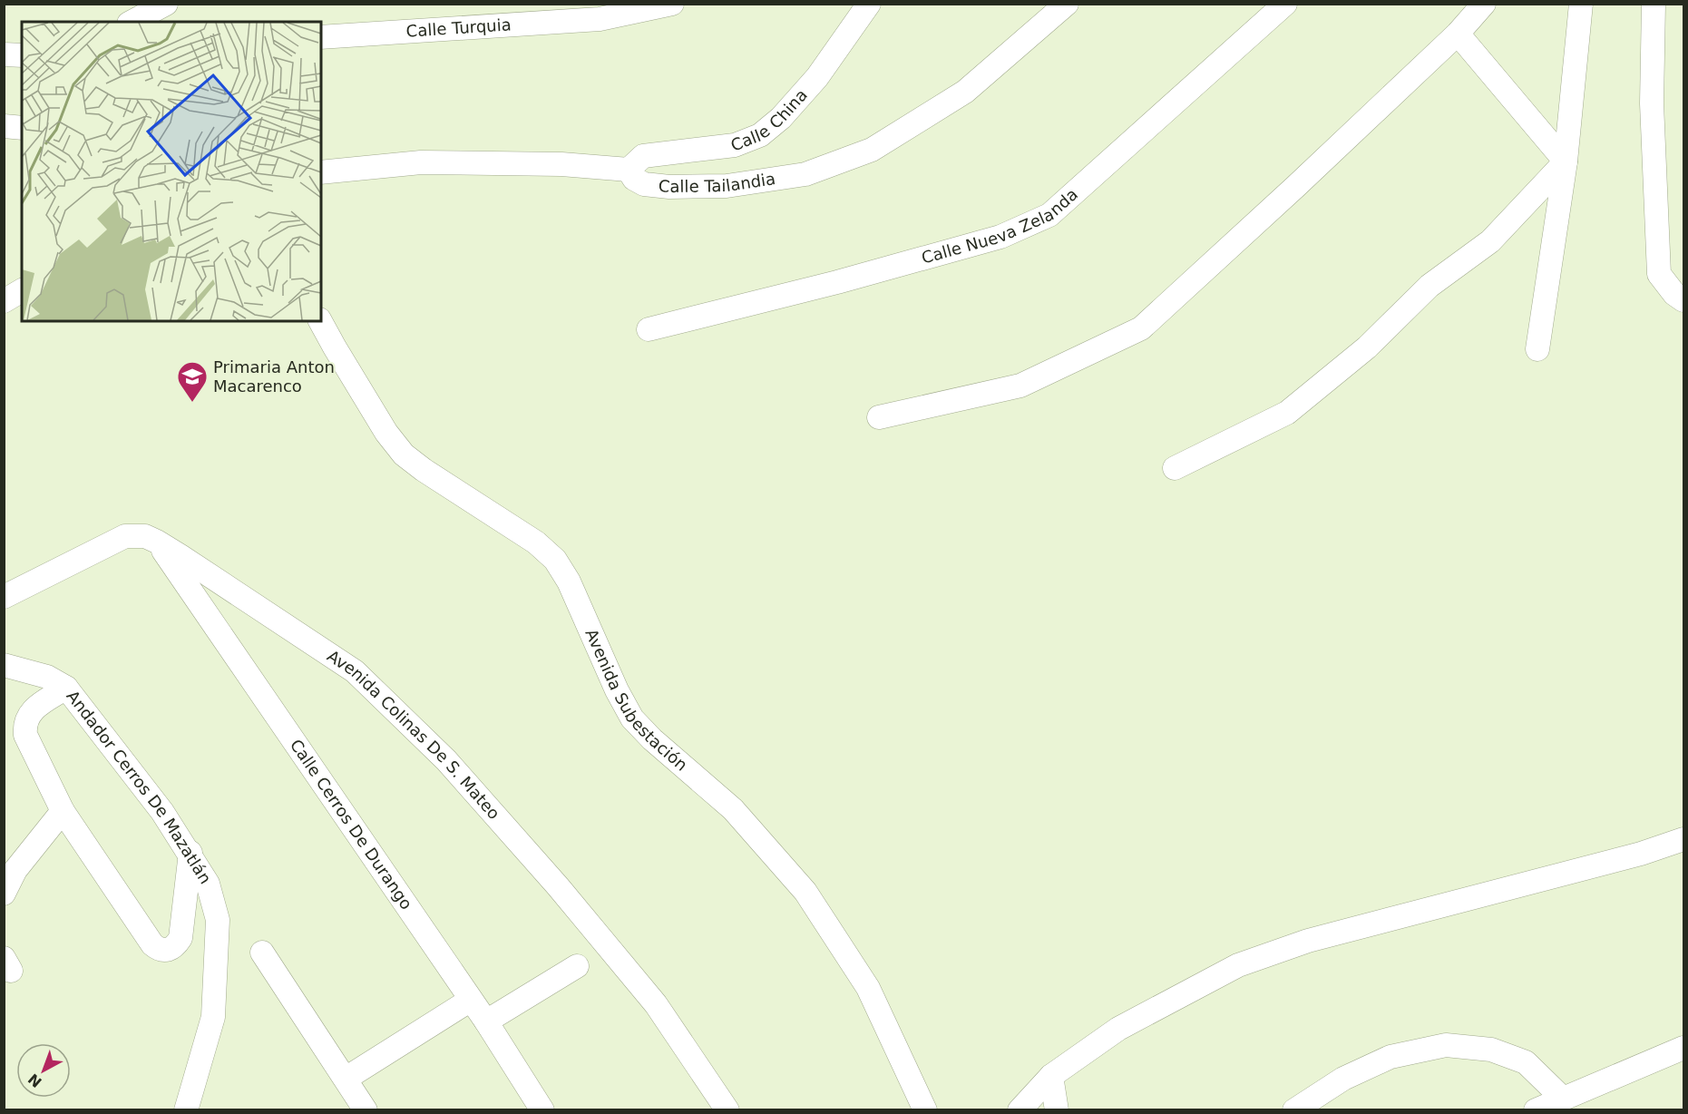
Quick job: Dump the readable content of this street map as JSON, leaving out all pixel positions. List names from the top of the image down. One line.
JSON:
{"streets":{"street":["Calle Turquia","Calle China","Calle Tailandia","Calle Nueva Zelanda","Avenida Subestación","Avenida Colinas De S. Mateo","Andador Cerros De Mazatlán","Calle Cerros De Durango"]},"crossings":[["Calle China","Calle Tailandia"],["Avenida Colinas De S. Mateo","Calle Cerros De Durango"]],"places":{"school or university":["Primaria Anton Macarenco"]},"north":"bottom left"}
